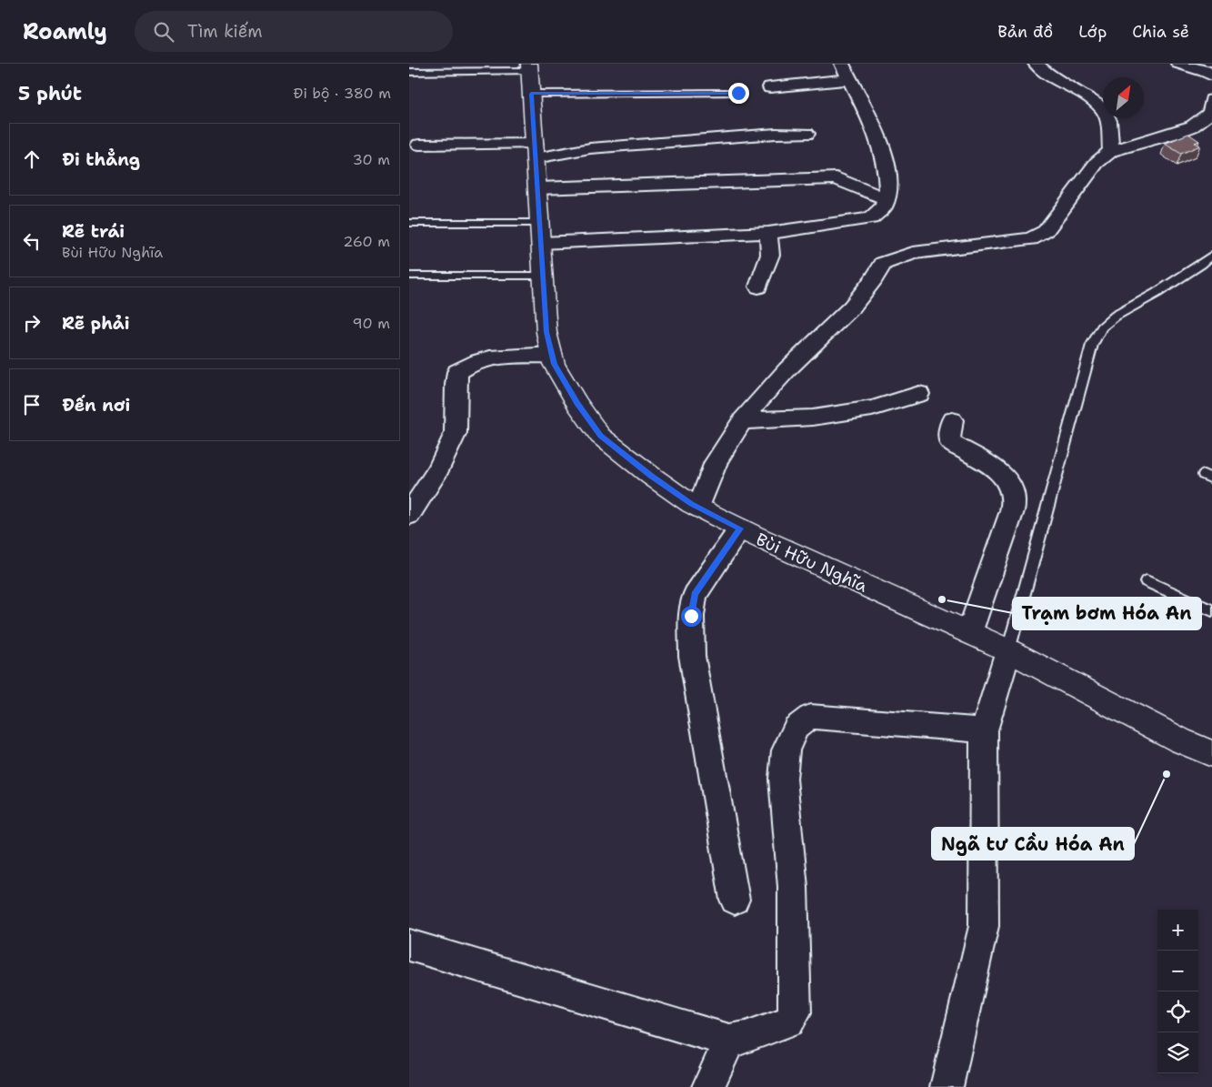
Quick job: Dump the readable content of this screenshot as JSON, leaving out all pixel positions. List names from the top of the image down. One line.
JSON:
{"streets":{"main road":["Bùi Hữu Nghĩa"]},"places":["Trạm bơm Hóa An","Ngã tư Cầu Hóa An"],"north":"top right","page":{"header":"Roamly","search":"Tìm kiếm","nav":["Bản đồ","Lớp","Chia sẻ"],"heading":["5 phút","Đi bộ · 380 m"],"list":[["Đi thẳng","30 m"],["Rẽ trái","Bùi Hữu Nghĩa","260 m"],["Rẽ phải","90 m"],"Đến nơi"],"map_buttons":["+","−"]}}
